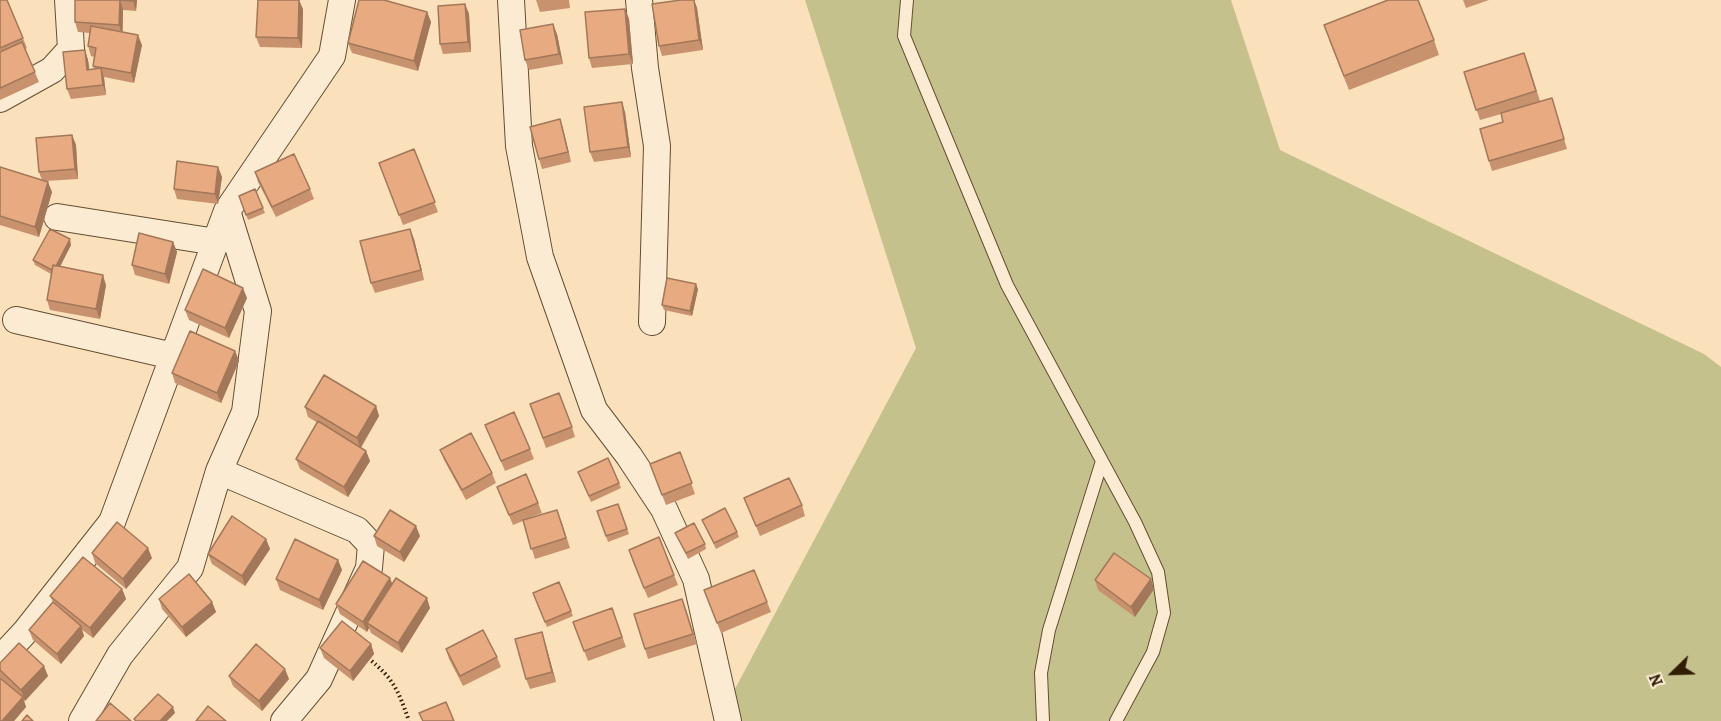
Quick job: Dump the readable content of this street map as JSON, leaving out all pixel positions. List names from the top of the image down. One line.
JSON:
{"north":"bottom left"}
